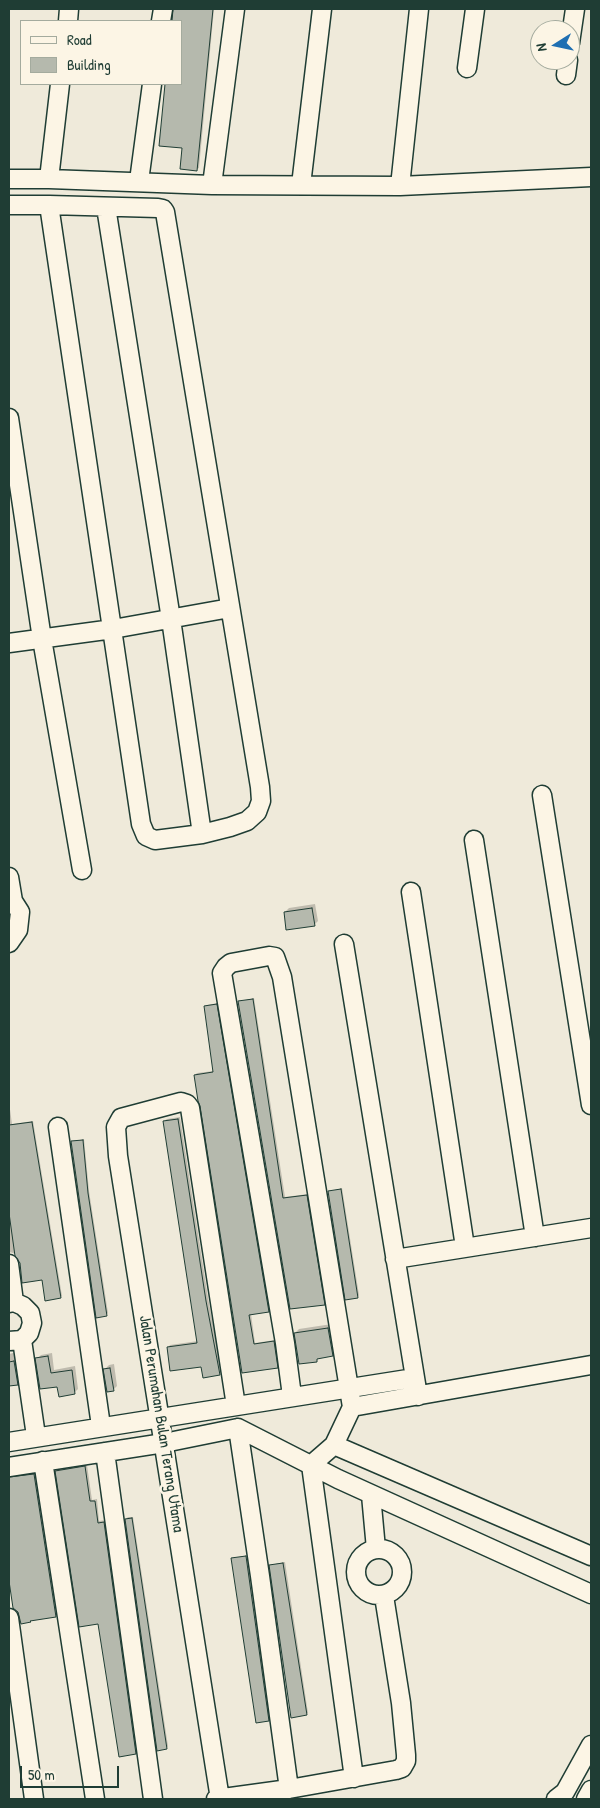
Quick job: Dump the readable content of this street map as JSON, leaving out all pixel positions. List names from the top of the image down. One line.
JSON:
{"streets":{"street":["Jalan Perumahan Bulan Terang Utama"]},"legend":["Road","Building"],"scale_bar":"50 m","north":"left"}
